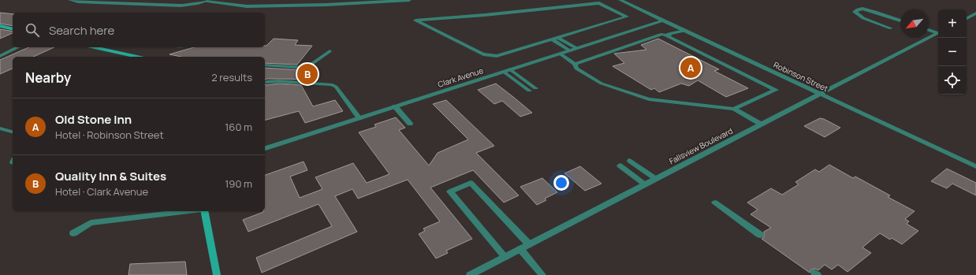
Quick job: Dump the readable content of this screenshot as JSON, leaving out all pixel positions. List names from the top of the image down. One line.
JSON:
{"streets":{"street":["Robinson Street","Clark Avenue","Fallsview Boulevard"]},"crossings":[["Robinson Street","Clark Avenue"],["Robinson Street","Fallsview Boulevard"]],"north":"bottom left","page":{"map_buttons":["+","−"],"search":"Search here","pins":["A","B"],"heading":["Nearby","2 results"],"list":[{"mark":"A","name":"Old Stone Inn","note":"Hotel · Robinson Street","value":"160 m"},{"mark":"B","name":"Quality Inn & Suites","note":"Hotel · Clark Avenue","value":"190 m"}]}}
